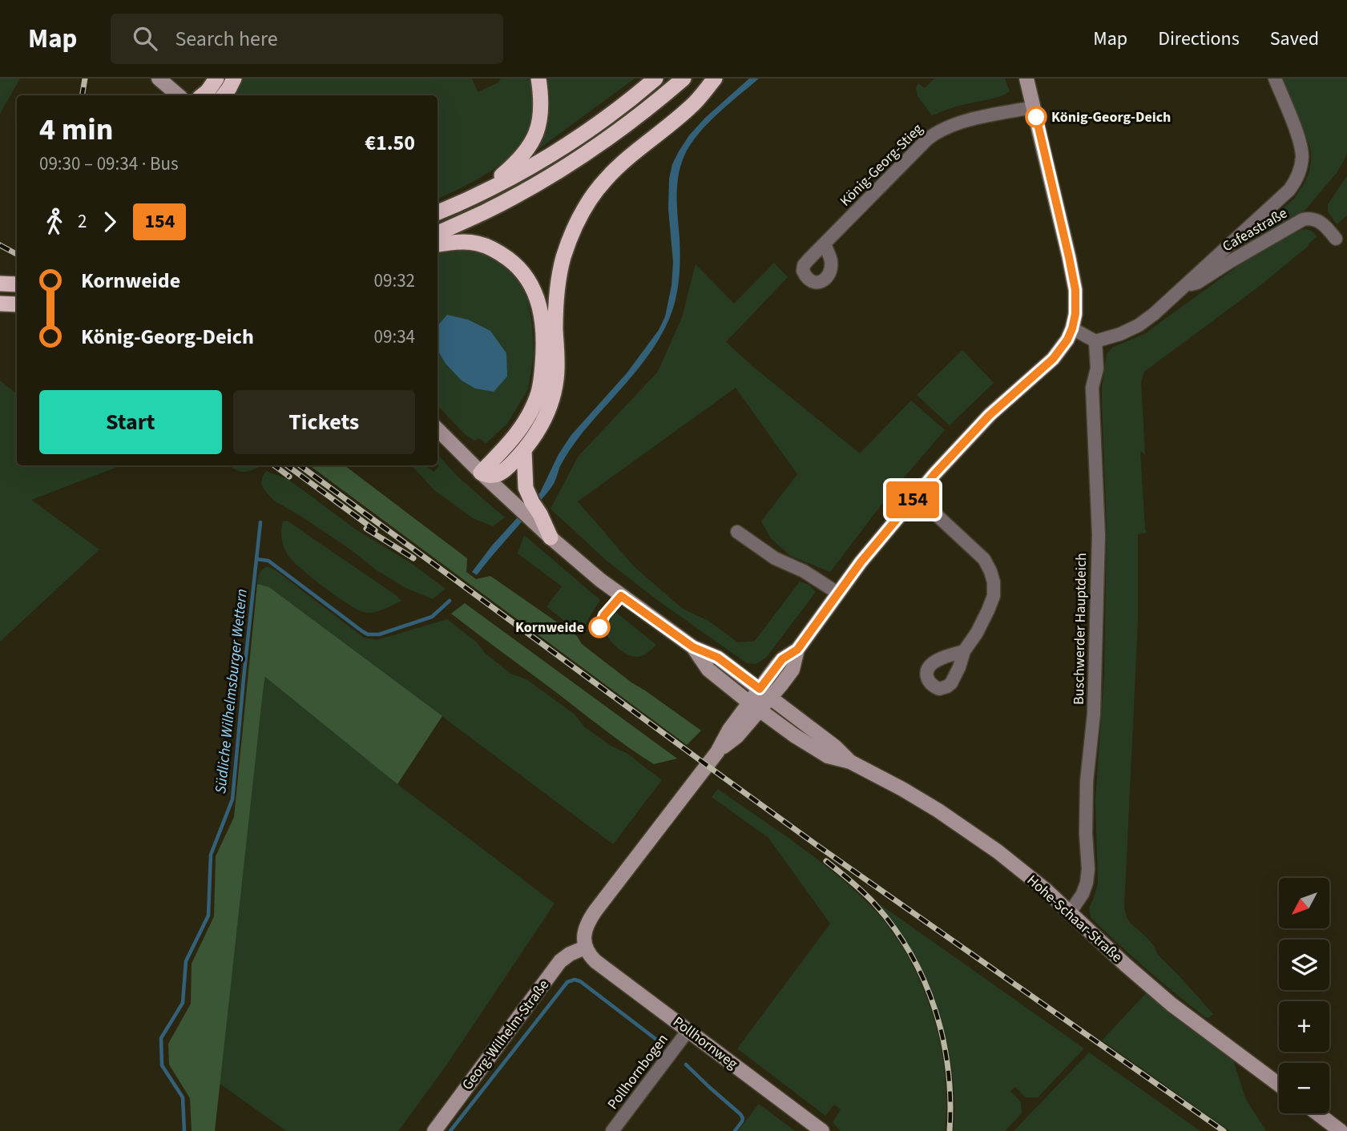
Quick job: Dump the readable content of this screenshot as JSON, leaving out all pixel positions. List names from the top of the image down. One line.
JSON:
{"streets":{"main road":["Hohe-Schaar-Straße","Georg-Wilhelm-Straße","Pollhornweg"],"street":["König-Georg-Stieg","Cafeastraße","Buschwerder Hauptdeich","Pollhornbogen"]},"crossings":[["Buschwerder Hauptdeich","Hohe-Schaar-Straße"],["Georg-Wilhelm-Straße","Pollhornweg"],["Pollhornweg","Pollhornbogen"]],"water":["Südliche Wilhelmsburger Wettern"],"places":["König-Georg-Deich","Kornweide"],"lines":["bus line 154"],"north":"bottom left","page":{"header":"Map","search":"Search here","nav":["Map","Directions","Saved"],"on_map":"154","heading":["4 min","09:30 – 09:34 · Bus","€1.50"],"legs":["2","154"],"list":[{"name":"Kornweide","value":"09:32"},{"name":"König-Georg-Deich","value":"09:34"}],"buttons":["Start","Tickets"],"map_buttons":["+","−"]}}
